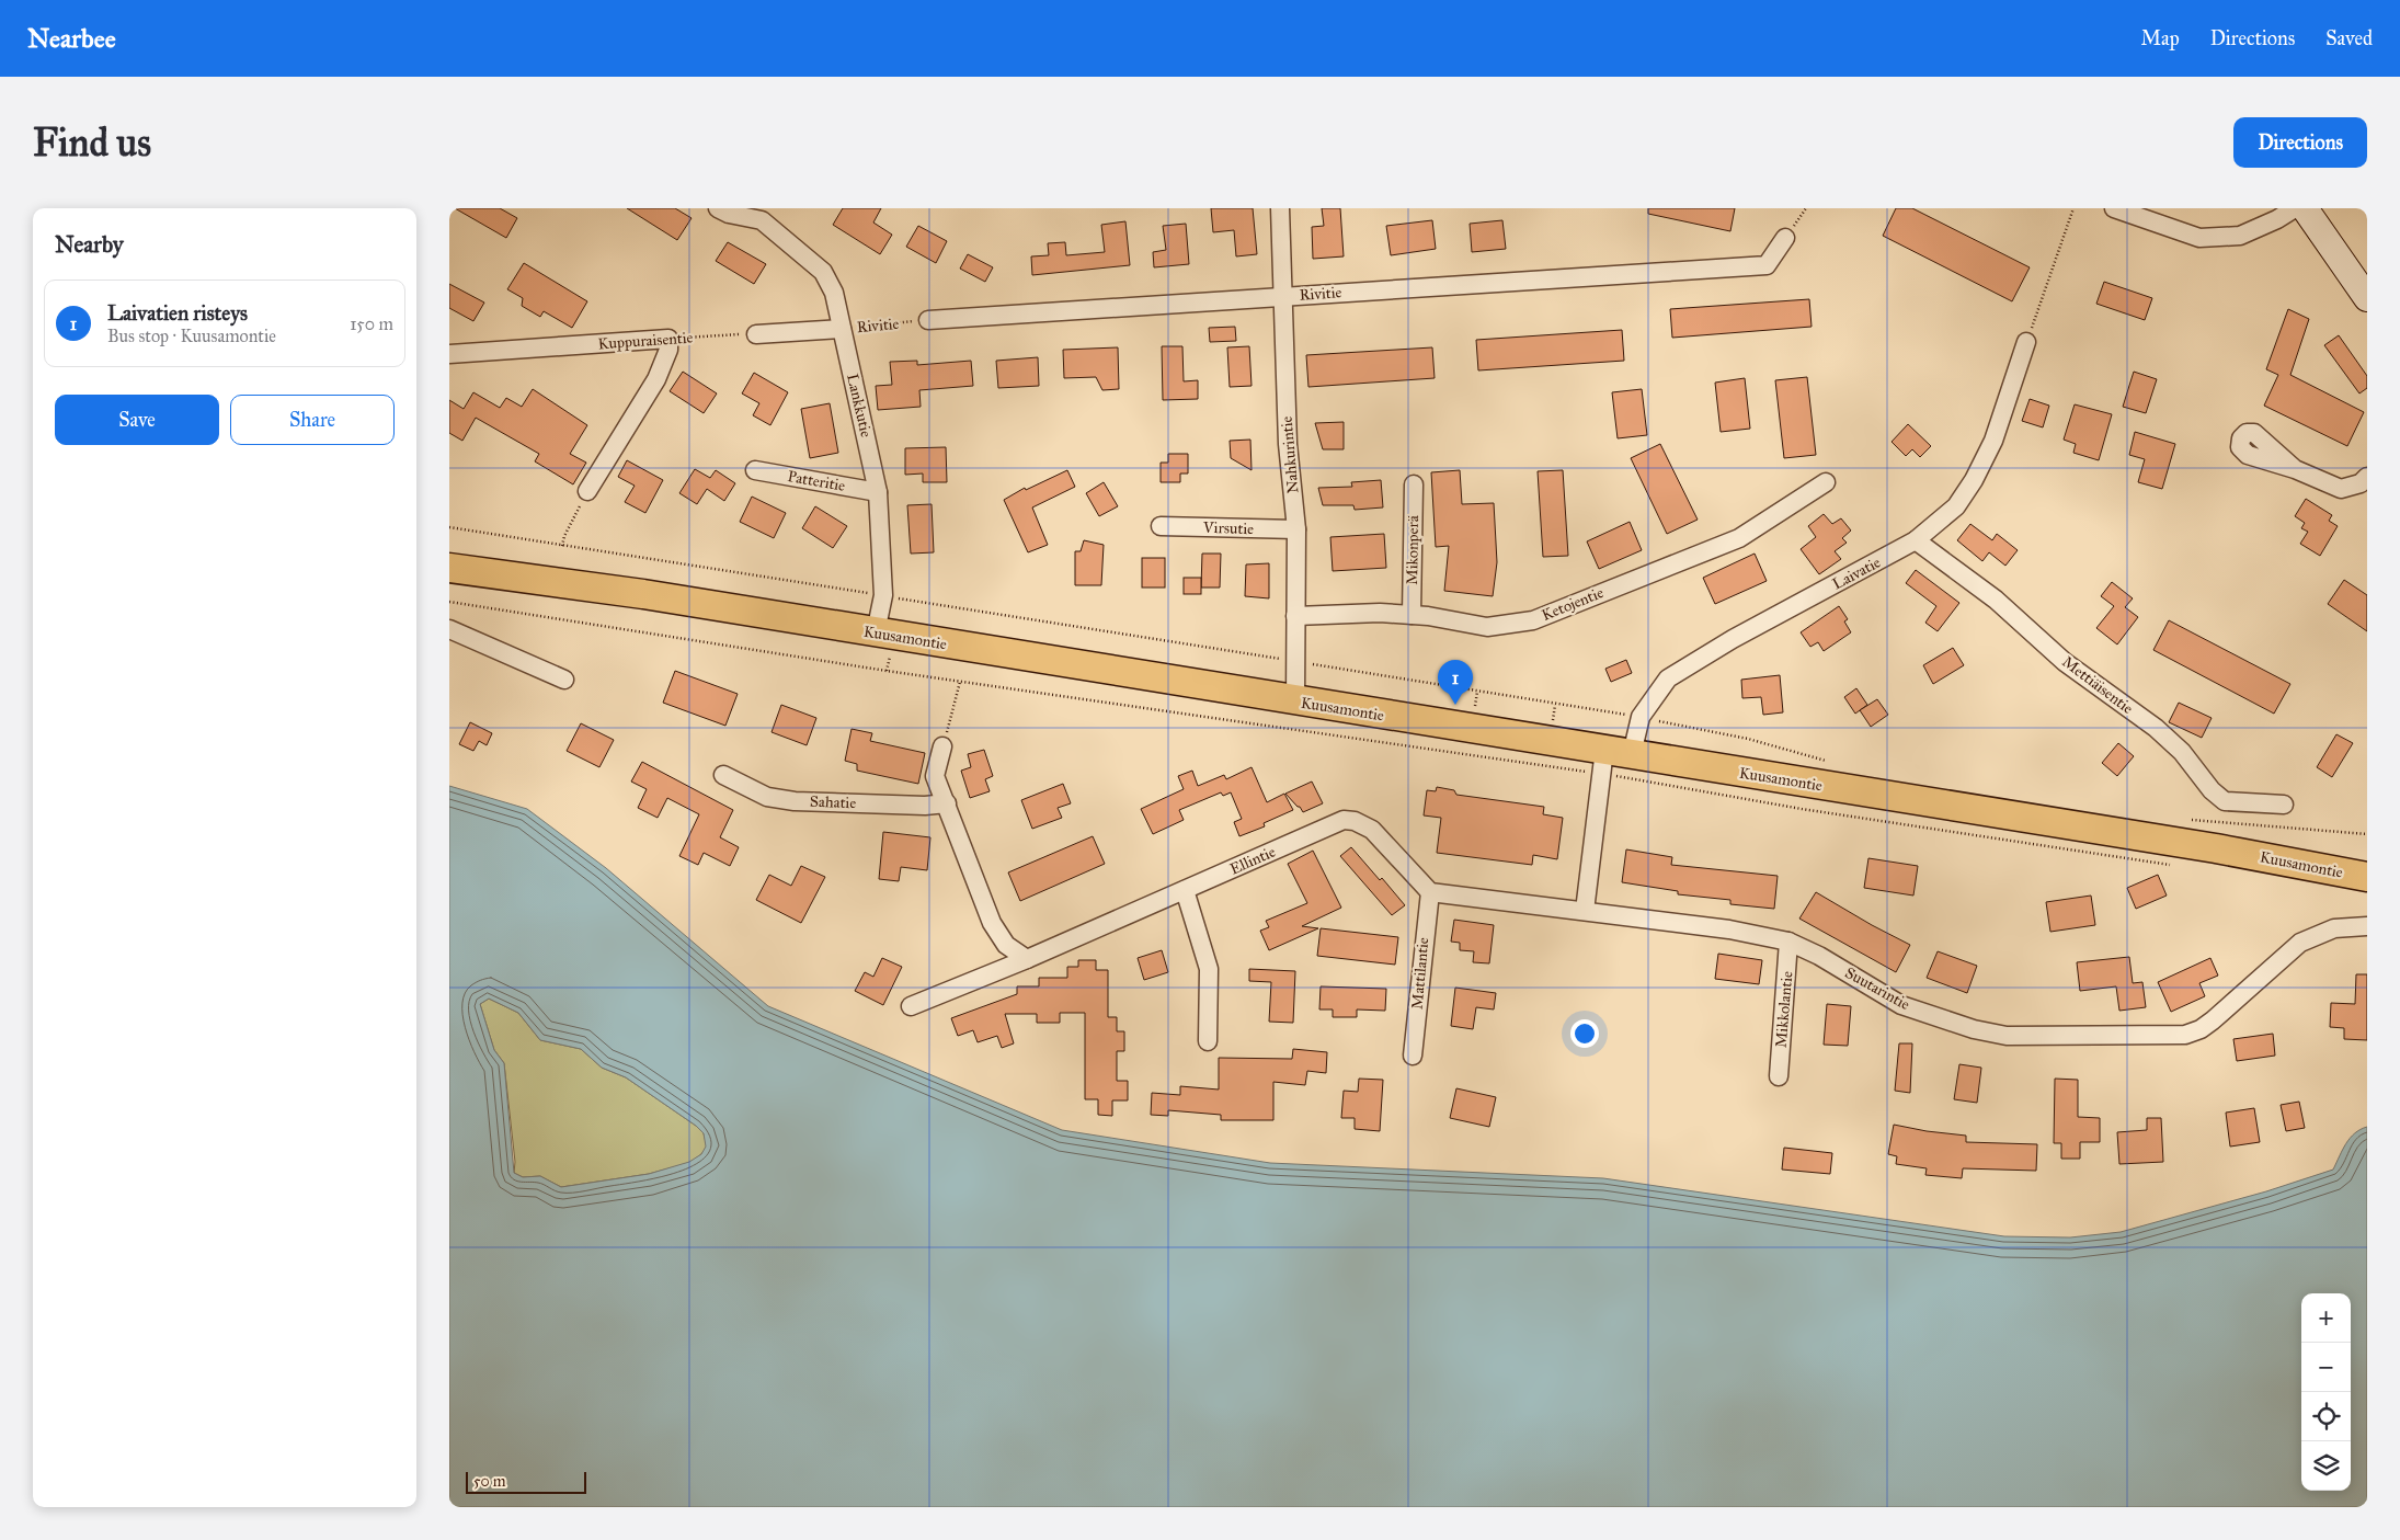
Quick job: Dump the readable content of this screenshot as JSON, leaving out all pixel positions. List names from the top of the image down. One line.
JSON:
{"streets":{"main road":["Kuusamontie"],"street":["Rivitie","Kuppuraisentie","Lankkutie","Nahkurintie","Patteritie","Virsutie","Mikonperä","Laivatie","Ketojentie","Mettiäisentie","Sahatie","Ellintie","Mattilantie","Suutarintie","Mikkolantie"]},"crossings":[["Rivitie","Lankkutie"],["Rivitie","Nahkurintie"],["Lankkutie","Patteritie"],["Lankkutie","Kuusamontie"],["Nahkurintie","Virsutie"],["Nahkurintie","Ketojentie"],["Nahkurintie","Kuusamontie"],["Mikonperä","Ketojentie"],["Laivatie","Kuusamontie"],["Laivatie","Mettiäisentie"],["Ellintie","Mattilantie"],["Suutarintie","Mikkolantie"]],"scale_bar":"50 m","page":{"header":"Nearbee","nav":["Map","Directions","Saved"],"buttons":["Directions",["Save","Share"]],"title":"Find us","heading":"Nearby","list":[{"mark":"1","name":"Laivatien risteys","note":"Bus stop · Kuusamontie","value":"150 m"}],"pins":"1","map_buttons":["+","−"],"scale":"50 m"}}
